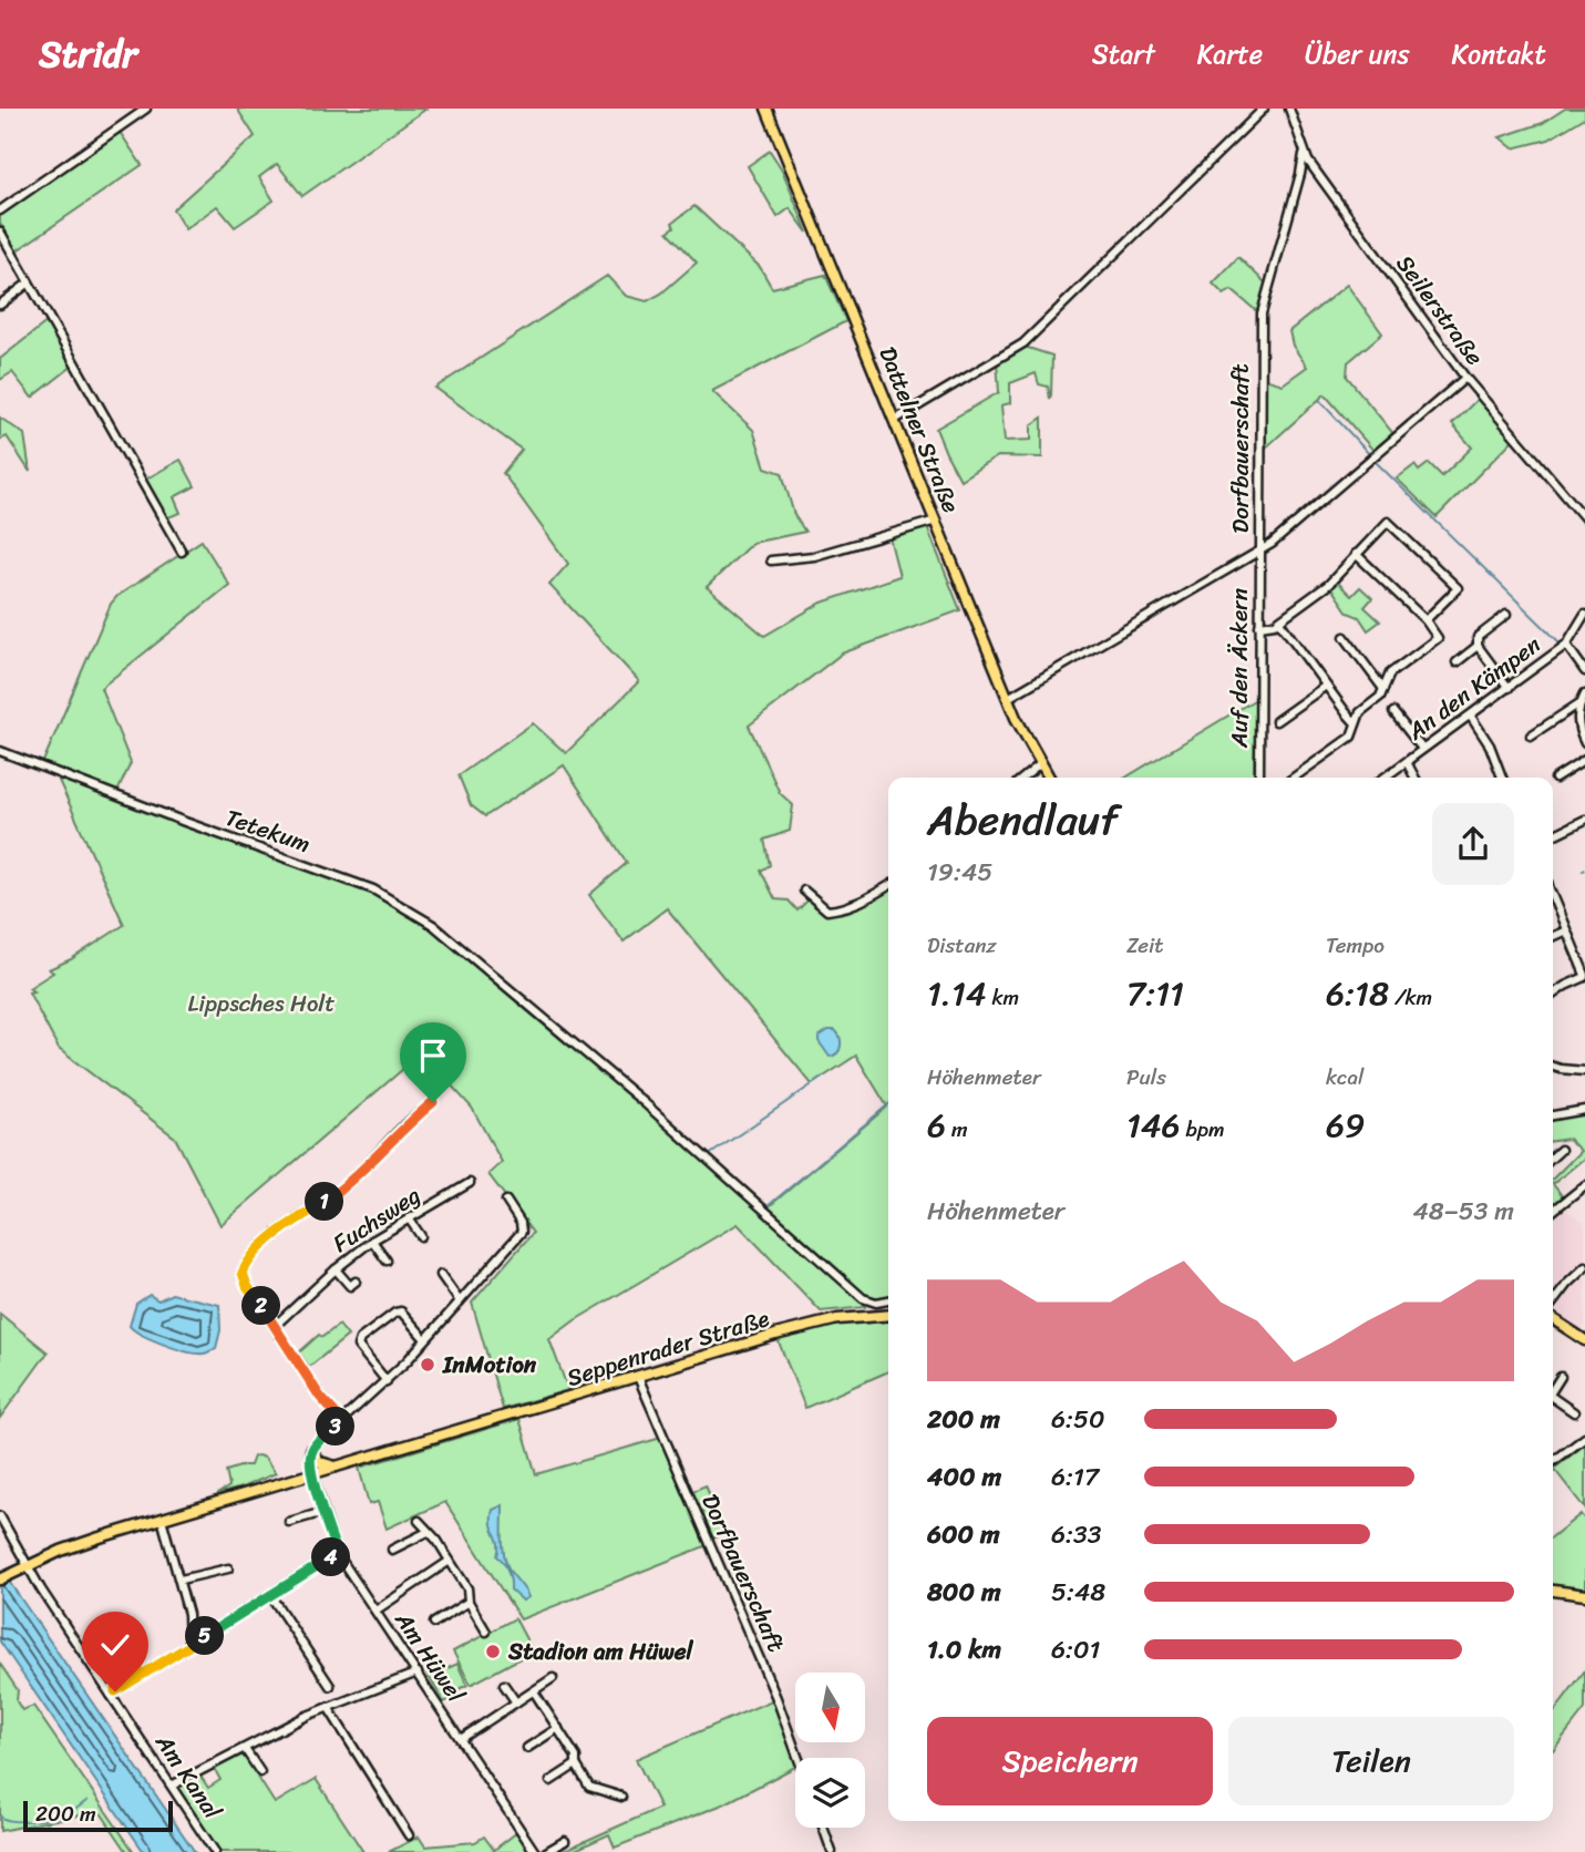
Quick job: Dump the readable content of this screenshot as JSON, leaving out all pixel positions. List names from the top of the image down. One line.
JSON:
{"streets":{"main road":["Dattelner Straße","Seppenrader Straße"],"street":["Seilerstraße","Dorfbauerschaft","Auf den Äckern","An den Kämpen","Tetekum","Fuchsweg","Am Hüwel","Am Kanal"]},"crossings":[["Seilerstraße","Dorfbauerschaft"],["Dattelner Straße","Dorfbauerschaft"],["Dorfbauerschaft","Auf den Äckern"],["Dorfbauerschaft","Seppenrader Straße"],["Seppenrader Straße","Am Hüwel"],["Seppenrader Straße","Am Kanal"]],"parks":["Lippsches Holt"],"places":["InMotion","Stadion am Hüwel"],"scale_bar":"200 m","north":"bottom","page":{"header":"Stridr","nav":["Start","Karte","Über uns","Kontakt"],"heading":["Abendlauf","19:45"],"stats":[["Distanz","1.14 km"],["Zeit","7:11"],["Tempo","6:18 /km"],["Höhenmeter","6 m"],["Puls","146 bpm"],["kcal","69"]],"chart":["Höhenmeter","48–53 m"],"pins":["1","2","3","4","5"],"list":[{"name":"200 m","note":"6:50"},{"name":"400 m","note":"6:17"},{"name":"600 m","note":"6:33"},{"name":"800 m","note":"5:48"},{"name":"1.0 km","note":"6:01"}],"buttons":["Speichern","Teilen"],"scale":"200 m"}}
